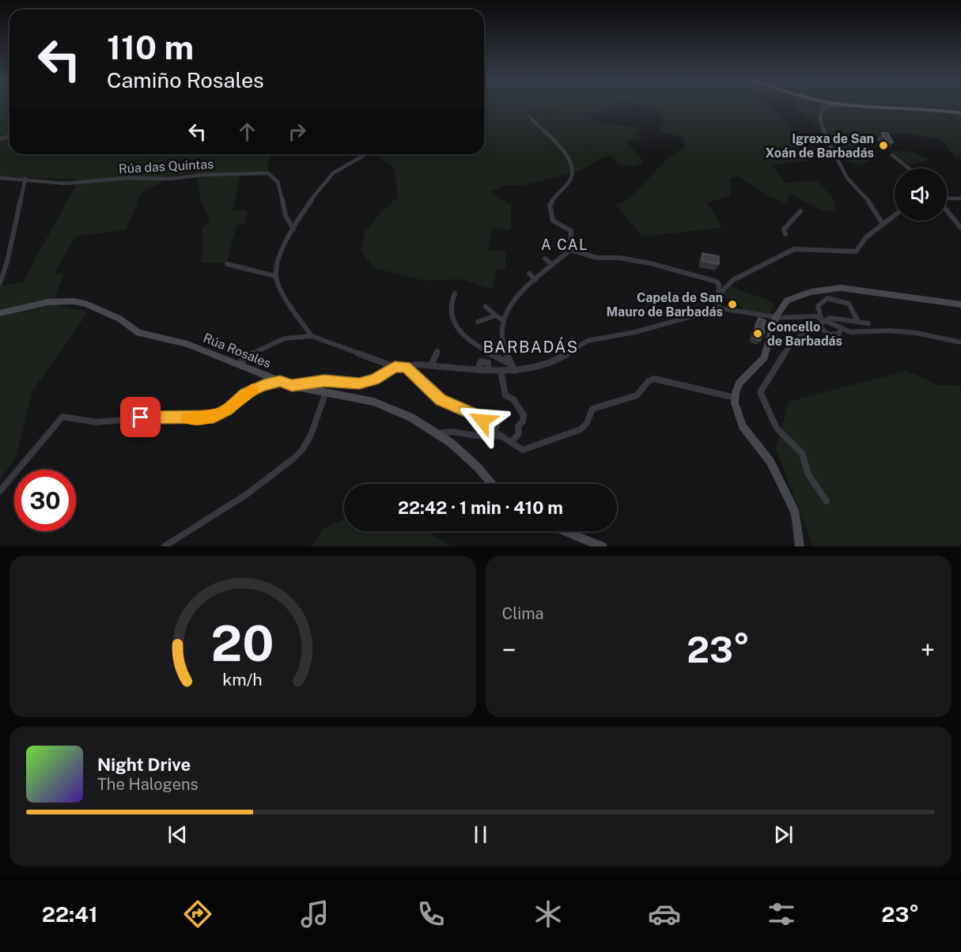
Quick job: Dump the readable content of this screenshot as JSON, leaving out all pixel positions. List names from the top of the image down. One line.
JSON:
{"streets":{"street":["Rúa das Quintas","Rúa Rosales"]},"districts":["A CAL","BARBADÁS"],"places":["Igrexa de San Xoán de Barbadás","Capela de San Mauro de Barbadás","Concello de Barbadás"],"page":{"turn":["110 m","Camiño Rosales"],"limit":"30","trip":"22:42 · 1 min · 410 m","tile":"Clima","heat":["−","23°","+"],"song":["Night Drive","The Halogens"],"tabs":["22:41","23°"],"gauge":["20","km/h"]}}
